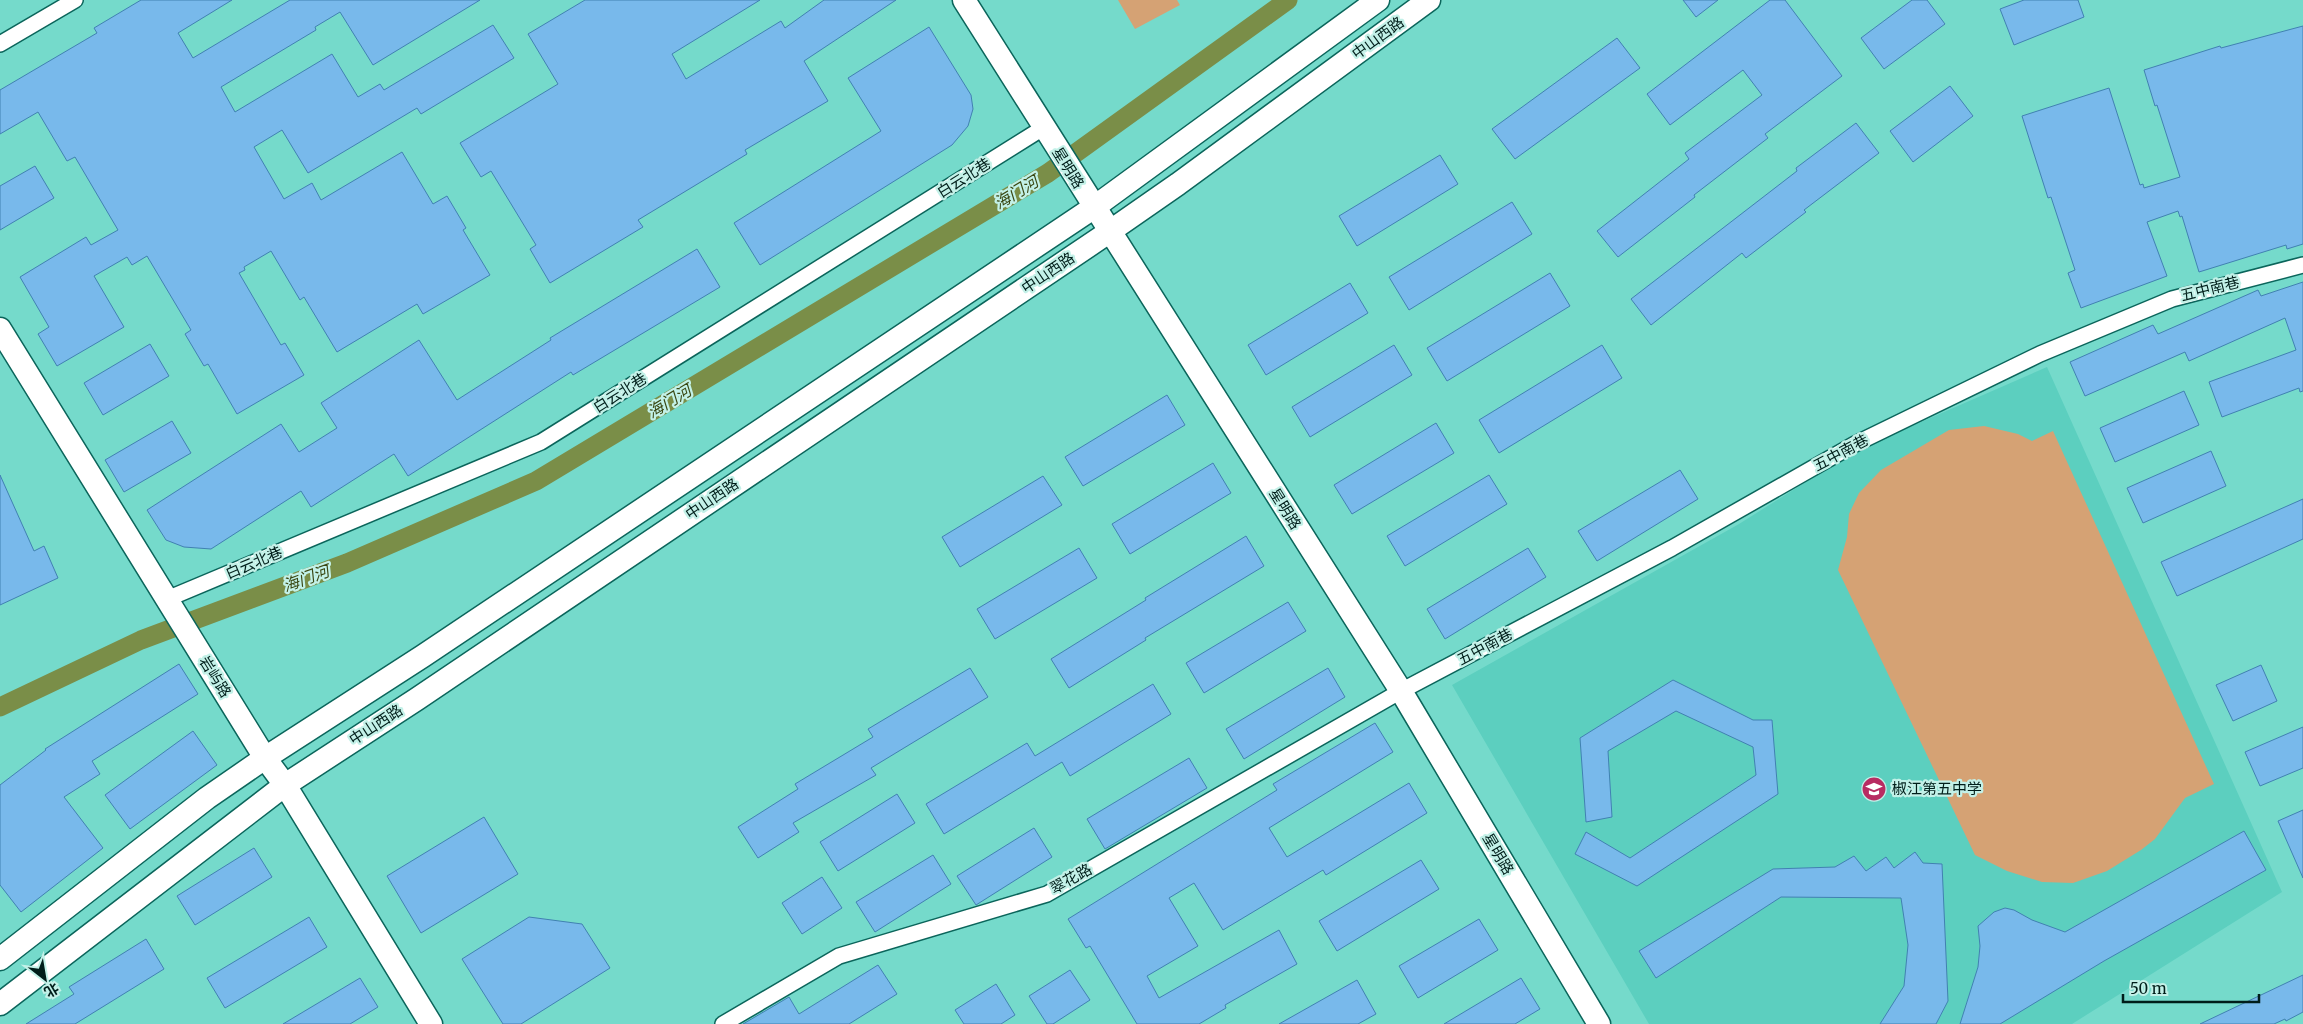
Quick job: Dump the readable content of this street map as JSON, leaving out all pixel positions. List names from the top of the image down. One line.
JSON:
{"streets":{"main road":["中山西路","星明路","岩屿路"],"street":["白云北巷","五中南巷","翠花路"]},"crossings":[["中山西路","星明路"],["中山西路","岩屿路"],["星明路","白云北巷"],["星明路","五中南巷"],["星明路","翠花路"],["白云北巷","岩屿路"],["五中南巷","翠花路"]],"water":["海门河"],"places":{"school or university":["椒江第五中学"]},"scale_bar":"50 m","north":"bottom right"}
